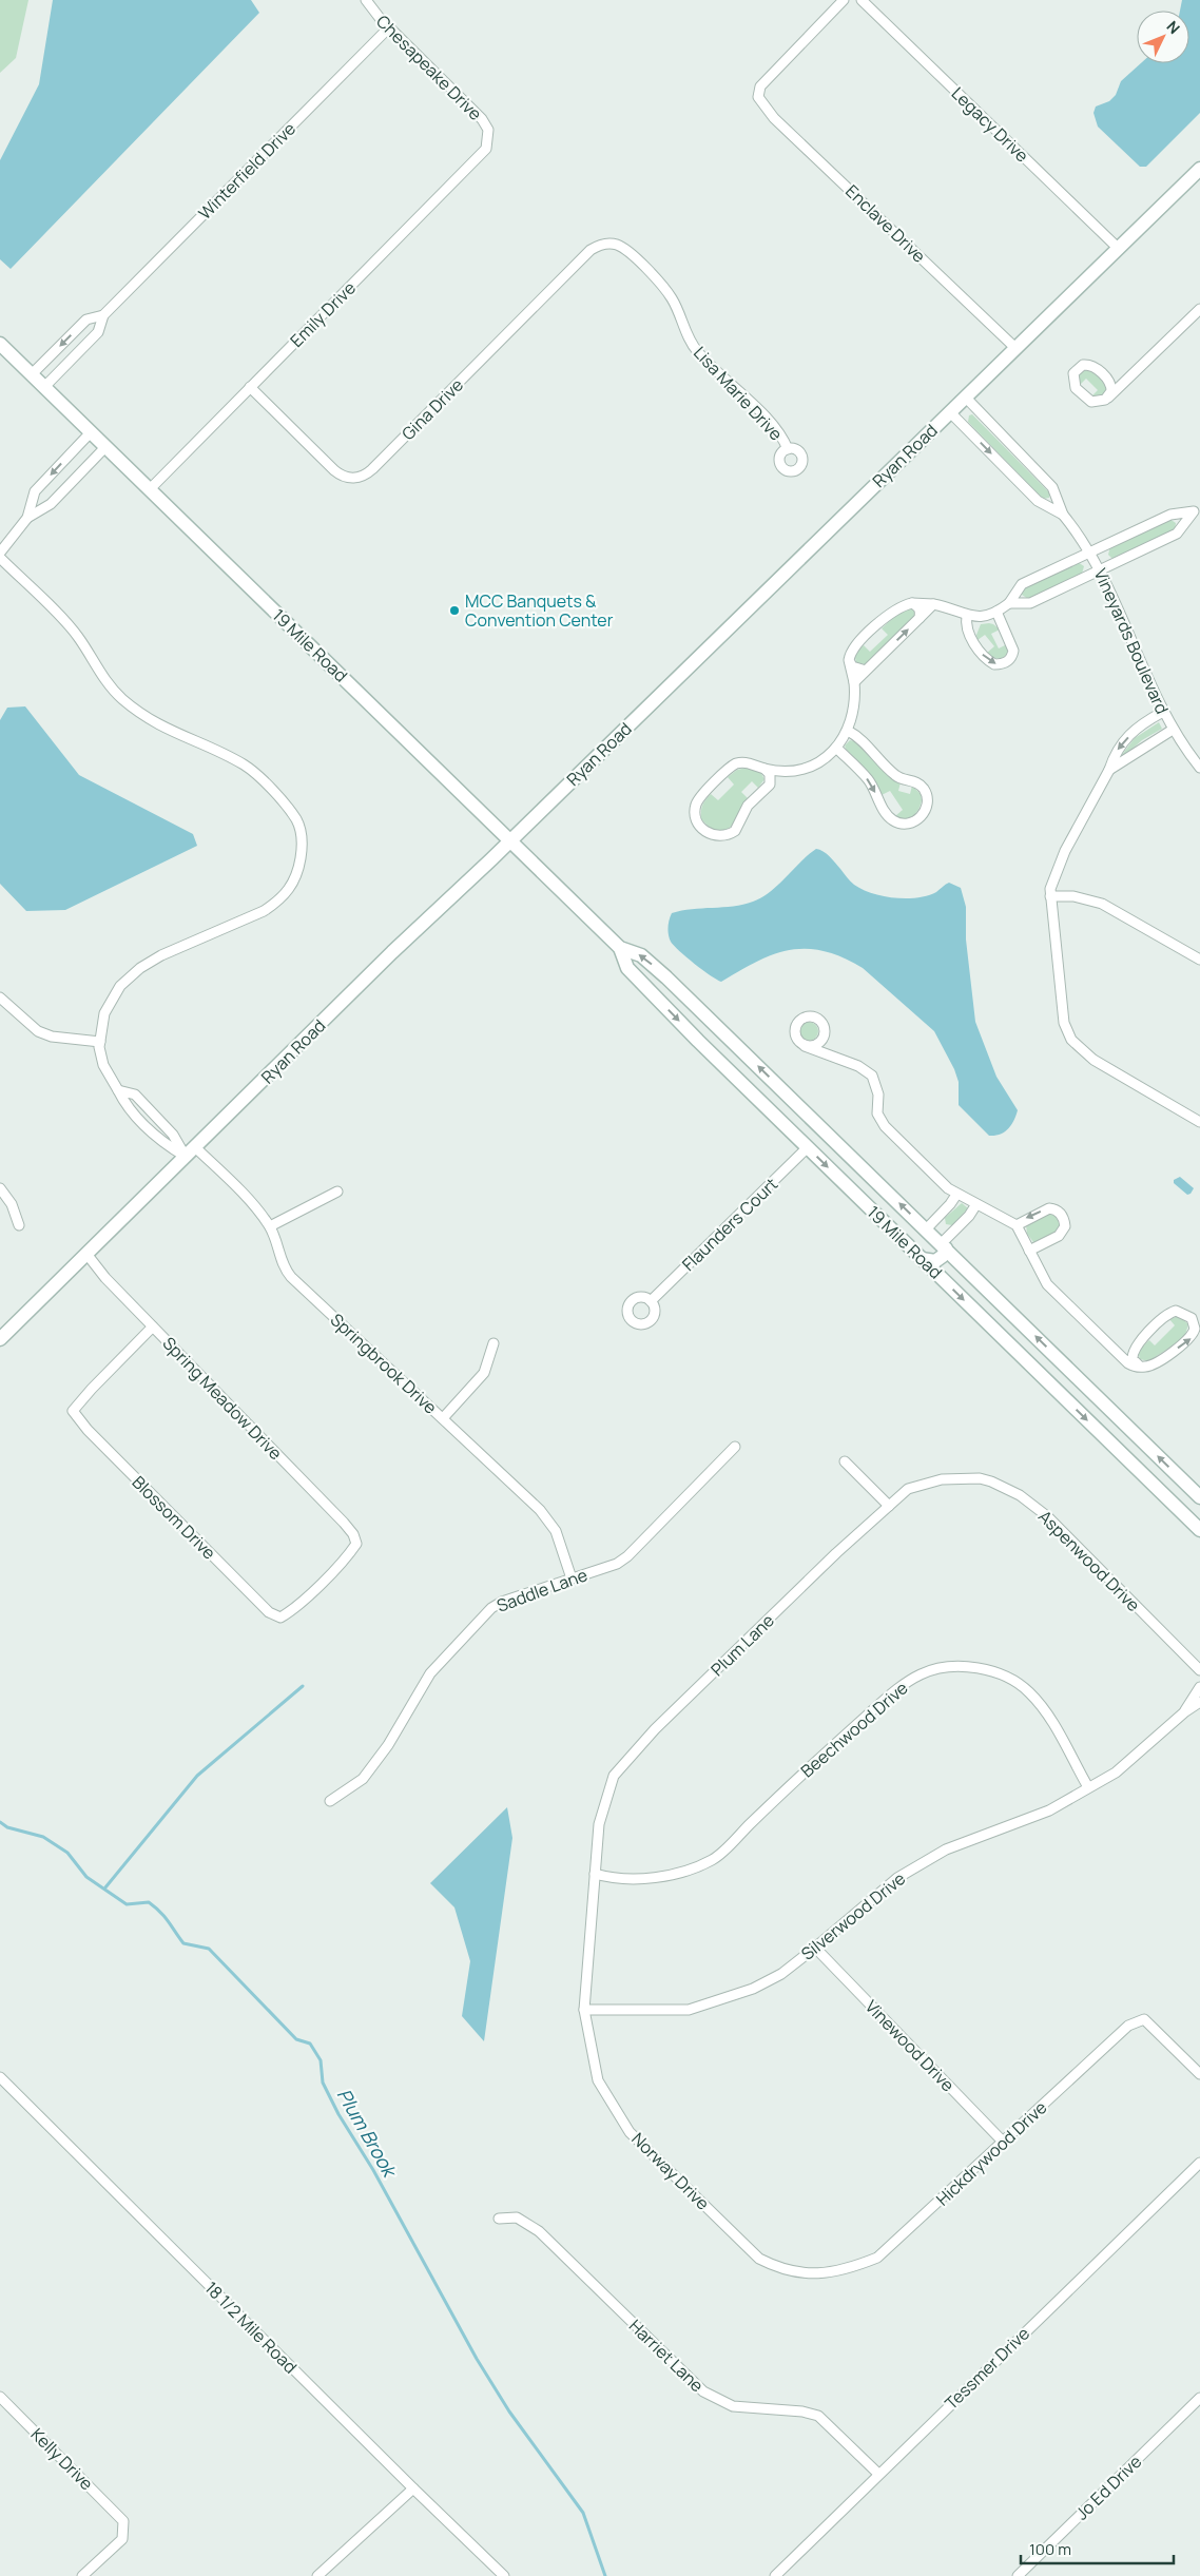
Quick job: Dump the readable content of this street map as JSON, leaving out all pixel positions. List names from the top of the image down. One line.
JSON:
{"streets":{"main road":["Ryan Road","19 Mile Road"],"street":["Chesapeake Drive","Legacy Drive","Winterfield Drive","Enclave Drive","Emily Drive","Lisa Marie Drive","Gina Drive","Vineyards Boulevard","Flaunders Court","Springbrook Drive","Spring Meadow Drive","Blossom Drive","Aspenwood Drive","Saddle Lane","Plum Lane","Beechwood Drive","Silverwood Drive","Vinewood Drive","Hickdrywood Drive","Norway Drive","18 1/2 Mile Road","Harriet Lane","Tessmer Drive","Kelly Drive","Jo Ed Drive"]},"crossings":[["Chesapeake Drive","Winterfield Drive"],["Chesapeake Drive","Emily Drive"],["Legacy Drive","Ryan Road"],["Winterfield Drive","19 Mile Road"],["Enclave Drive","Ryan Road"],["Emily Drive","Gina Drive"],["Emily Drive","19 Mile Road"],["Lisa Marie Drive","Gina Drive"],["Ryan Road","Vineyards Boulevard"],["Ryan Road","19 Mile Road"],["Ryan Road","Springbrook Drive"],["Ryan Road","Spring Meadow Drive"],["19 Mile Road","Flaunders Court"],["Springbrook Drive","Saddle Lane"],["Spring Meadow Drive","Blossom Drive"],["Aspenwood Drive","Plum Lane"],["Plum Lane","Beechwood Drive"],["Plum Lane","Norway Drive"],["Beechwood Drive","Silverwood Drive"],["Beechwood Drive","Norway Drive"],["Silverwood Drive","Vinewood Drive"],["Silverwood Drive","Norway Drive"],["Vinewood Drive","Hickdrywood Drive"],["Hickdrywood Drive","Norway Drive"],["Harriet Lane","Tessmer Drive"]],"water":["Plum Brook"],"places":["MCC Banquets & Convention Center"],"scale_bar":"100 m","north":"top right"}
